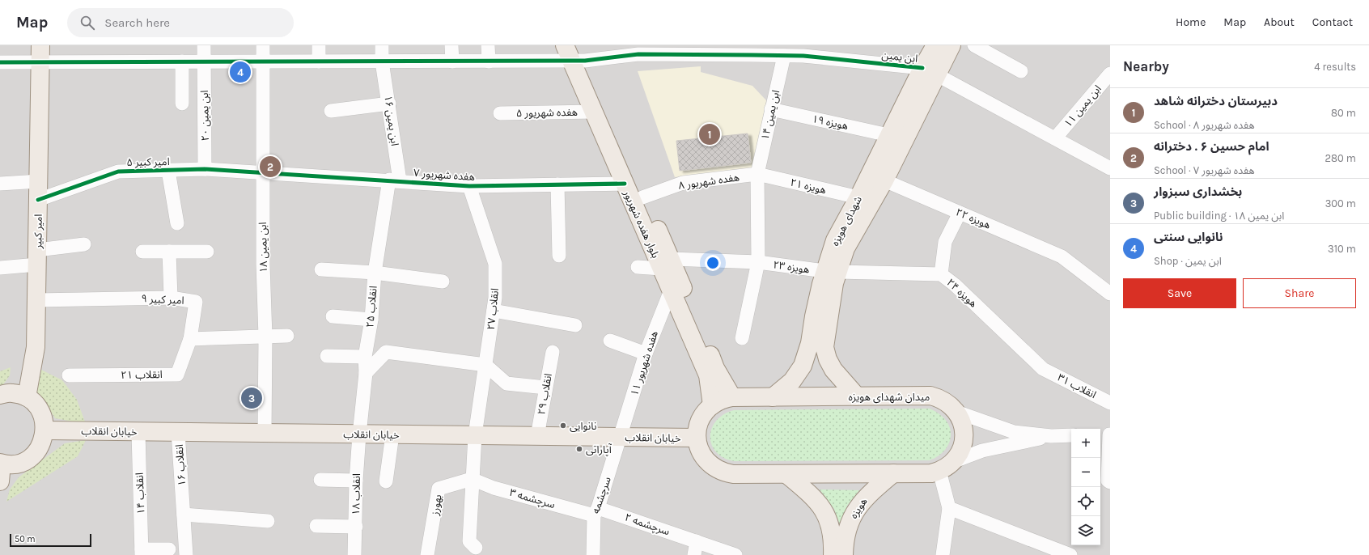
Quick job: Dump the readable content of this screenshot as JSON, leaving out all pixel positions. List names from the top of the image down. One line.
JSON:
{"streets":{"main road":["شهدای هویزه","بلوار هفده شهریور","امیر کبیر","میدان شهدای هویزه","خیابان انقلاب","هویزه"],"street":["ابن یمین","ابن یمین ۱۱","هفده شهریور ۵","ابن یمین ۱۴","ابن یمین ۲۰","ابن یمین ۱۶","هویزه ۱۹","امیر کبیر ۵","هفده شهریور ۷","هفده شهریور ۸","هویزه ۲۱","هویزه ۲۲","ابن یمین ۱۸","هویزه ۲۳","هویزه ۲۴","امیر کبیر ۹","انقلاب ۲۵","انقلاب ۲۷","هفده شهریور ۱۱","انقلاب ۲۱","انقلاب ۳۱","انقلاب ۲۹","انقلاب ۱۶","انقلاب ۱۴","انقلاب ۱۸","سرچشمه","سرچشمه ۳","بهورز","سرچشمه ۲"]},"crossings":[["ابن یمین","ابن یمین ۱۱"],["ابن یمین","ابن یمین ۱۴"],["ابن یمین","ابن یمین ۲۰"],["ابن یمین","ابن یمین ۱۶"],["ابن یمین","شهدای هویزه"],["ابن یمین","بلوار هفده شهریور"],["ابن یمین","امیر کبیر"],["ابن یمین","ابن یمین ۱۸"],["هفده شهریور ۵","بلوار هفده شهریور"],["ابن یمین ۱۴","هویزه ۱۹"],["ابن یمین ۱۴","هفده شهریور ۸"],["ابن یمین ۱۴","هویزه ۲۱"],["ابن یمین ۱۴","هویزه ۲۳"],["ابن یمین ۲۰","امیر کبیر ۵"],["ابن یمین ۱۶","هفده شهریور ۷"],["ابن یمین ۱۶","انقلاب ۲۵"],["هویزه ۱۹","شهدای هویزه"],["امیر کبیر ۵","هفده شهریور ۷"],["امیر کبیر ۵","امیر کبیر"],["امیر کبیر ۵","ابن یمین ۱۸"],["هفده شهریور ۷","بلوار هفده شهریور"],["هفده شهریور ۷","ابن یمین ۱۸"],["هفده شهریور ۷","انقلاب ۲۵"],["هفده شهریور ۷","انقلاب ۲۷"],["هفده شهریور ۸","هویزه ۲۱"],["هفده شهریور ۸","بلوار هفده شهریور"],["هویزه ۲۱","شهدای هویزه"],["هویزه ۲۲","شهدای هویزه"],["شهدای هویزه","هویزه ۲۳"],["شهدای هویزه","هویزه ۲۴"],["شهدای هویزه","میدان شهدای هویزه"],["بلوار هفده شهریور","هویزه ۲۳"],["بلوار هفده شهریور","هفده شهریور ۱۱"],["بلوار هفده شهریور","میدان شهدای هویزه"],["امیر کبیر","امیر کبیر ۹"],["ابن یمین ۱۸","خیابان انقلاب"],["هویزه ۲۳","هویزه ۲۴"],["هویزه ۲۴","انقلاب ۳۱"],["امیر کبیر ۹","انقلاب ۲۱"],["انقلاب ۲۵","خیابان انقلاب"],["انقلاب ۲۵","انقلاب ۱۸"],["انقلاب ۲۷","خیابان انقلاب"],["انقلاب ۲۷","سرچشمه ۳"],["انقلاب ۲۷","بهورز"],["هفده شهریور ۱۱","خیابان انقلاب"],["هفده شهریور ۱۱","سرچشمه"],["انقلاب ۲۹","خیابان انقلاب"],["میدان شهدای هویزه","خیابان انقلاب"],["میدان شهدای هویزه","هویزه"],["خیابان انقلاب","انقلاب ۱۶"],["خیابان انقلاب","انقلاب ۱۴"],["خیابان انقلاب","انقلاب ۱۸"],["خیابان انقلاب","سرچشمه"],["سرچشمه","سرچشمه ۳"],["سرچشمه","سرچشمه ۲"],["سرچشمه ۳","بهورز"],["سرچشمه ۳","سرچشمه ۲"]],"places":["نانوایی","آپاراتی"],"scale_bar":"50 m","page":{"header":"Map","search":"Search here","nav":["Home","Map","About","Contact"],"heading":["Nearby","4 results"],"pins":["4","1","2","3"],"list":[{"mark":"1","name":"دبیرستان دخترانه شاهد","note":"School · هفده شهریور ۸","value":"80 m"},{"mark":"2","name":"امام حسین ۶ . دخترانه","note":"School · هفده شهریور ۷","value":"280 m"},{"mark":"3","name":"بخشداری سبزوار","note":"Public building · ابن یمین ۱۸","value":"300 m"},{"mark":"4","name":"نانوایی سنتی","note":"Shop · ابن یمین","value":"310 m"}],"buttons":["Save","Share"],"map_buttons":["+","−"],"scale":"50 m"}}
